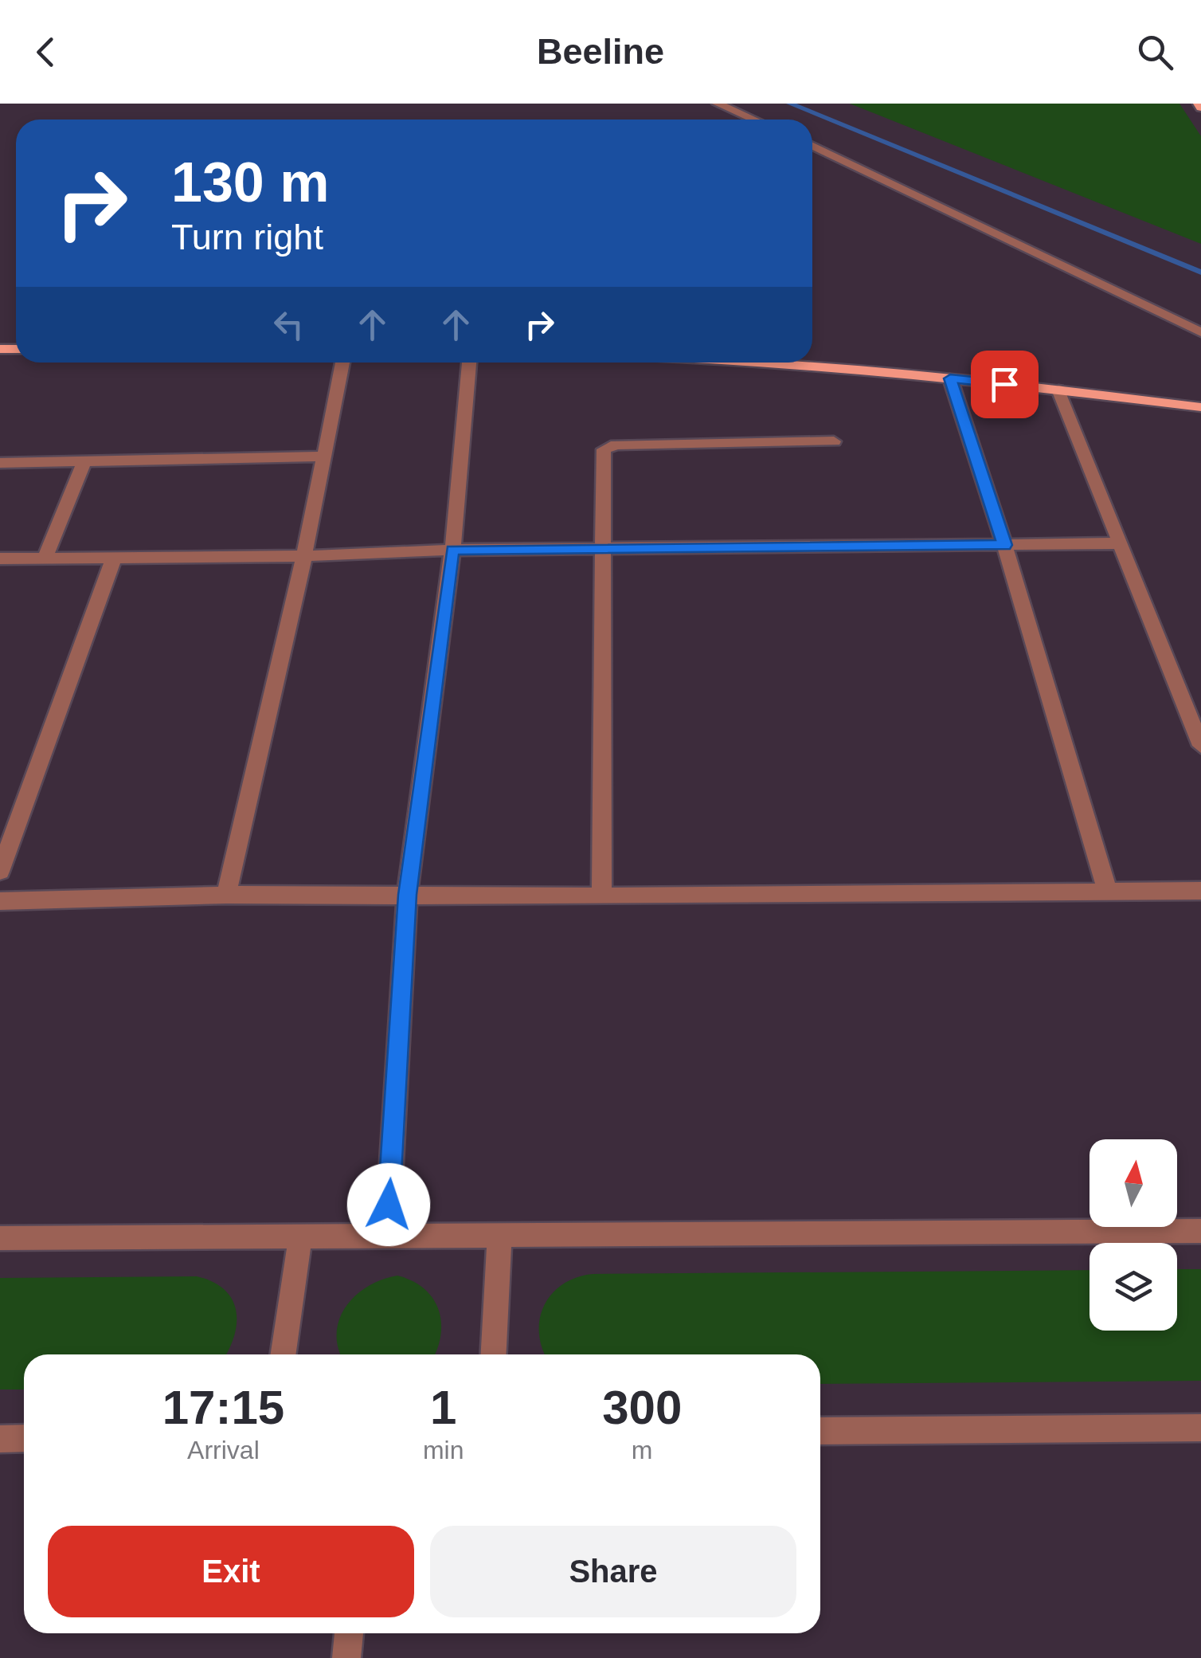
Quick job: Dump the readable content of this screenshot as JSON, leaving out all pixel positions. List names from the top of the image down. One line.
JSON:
{"north":"top","page":{"header":"Beeline","turn":["130 m","Turn right"],"eta":["17:15","Arrival","1","min","300","m"],"buttons":["Exit","Share"]}}
